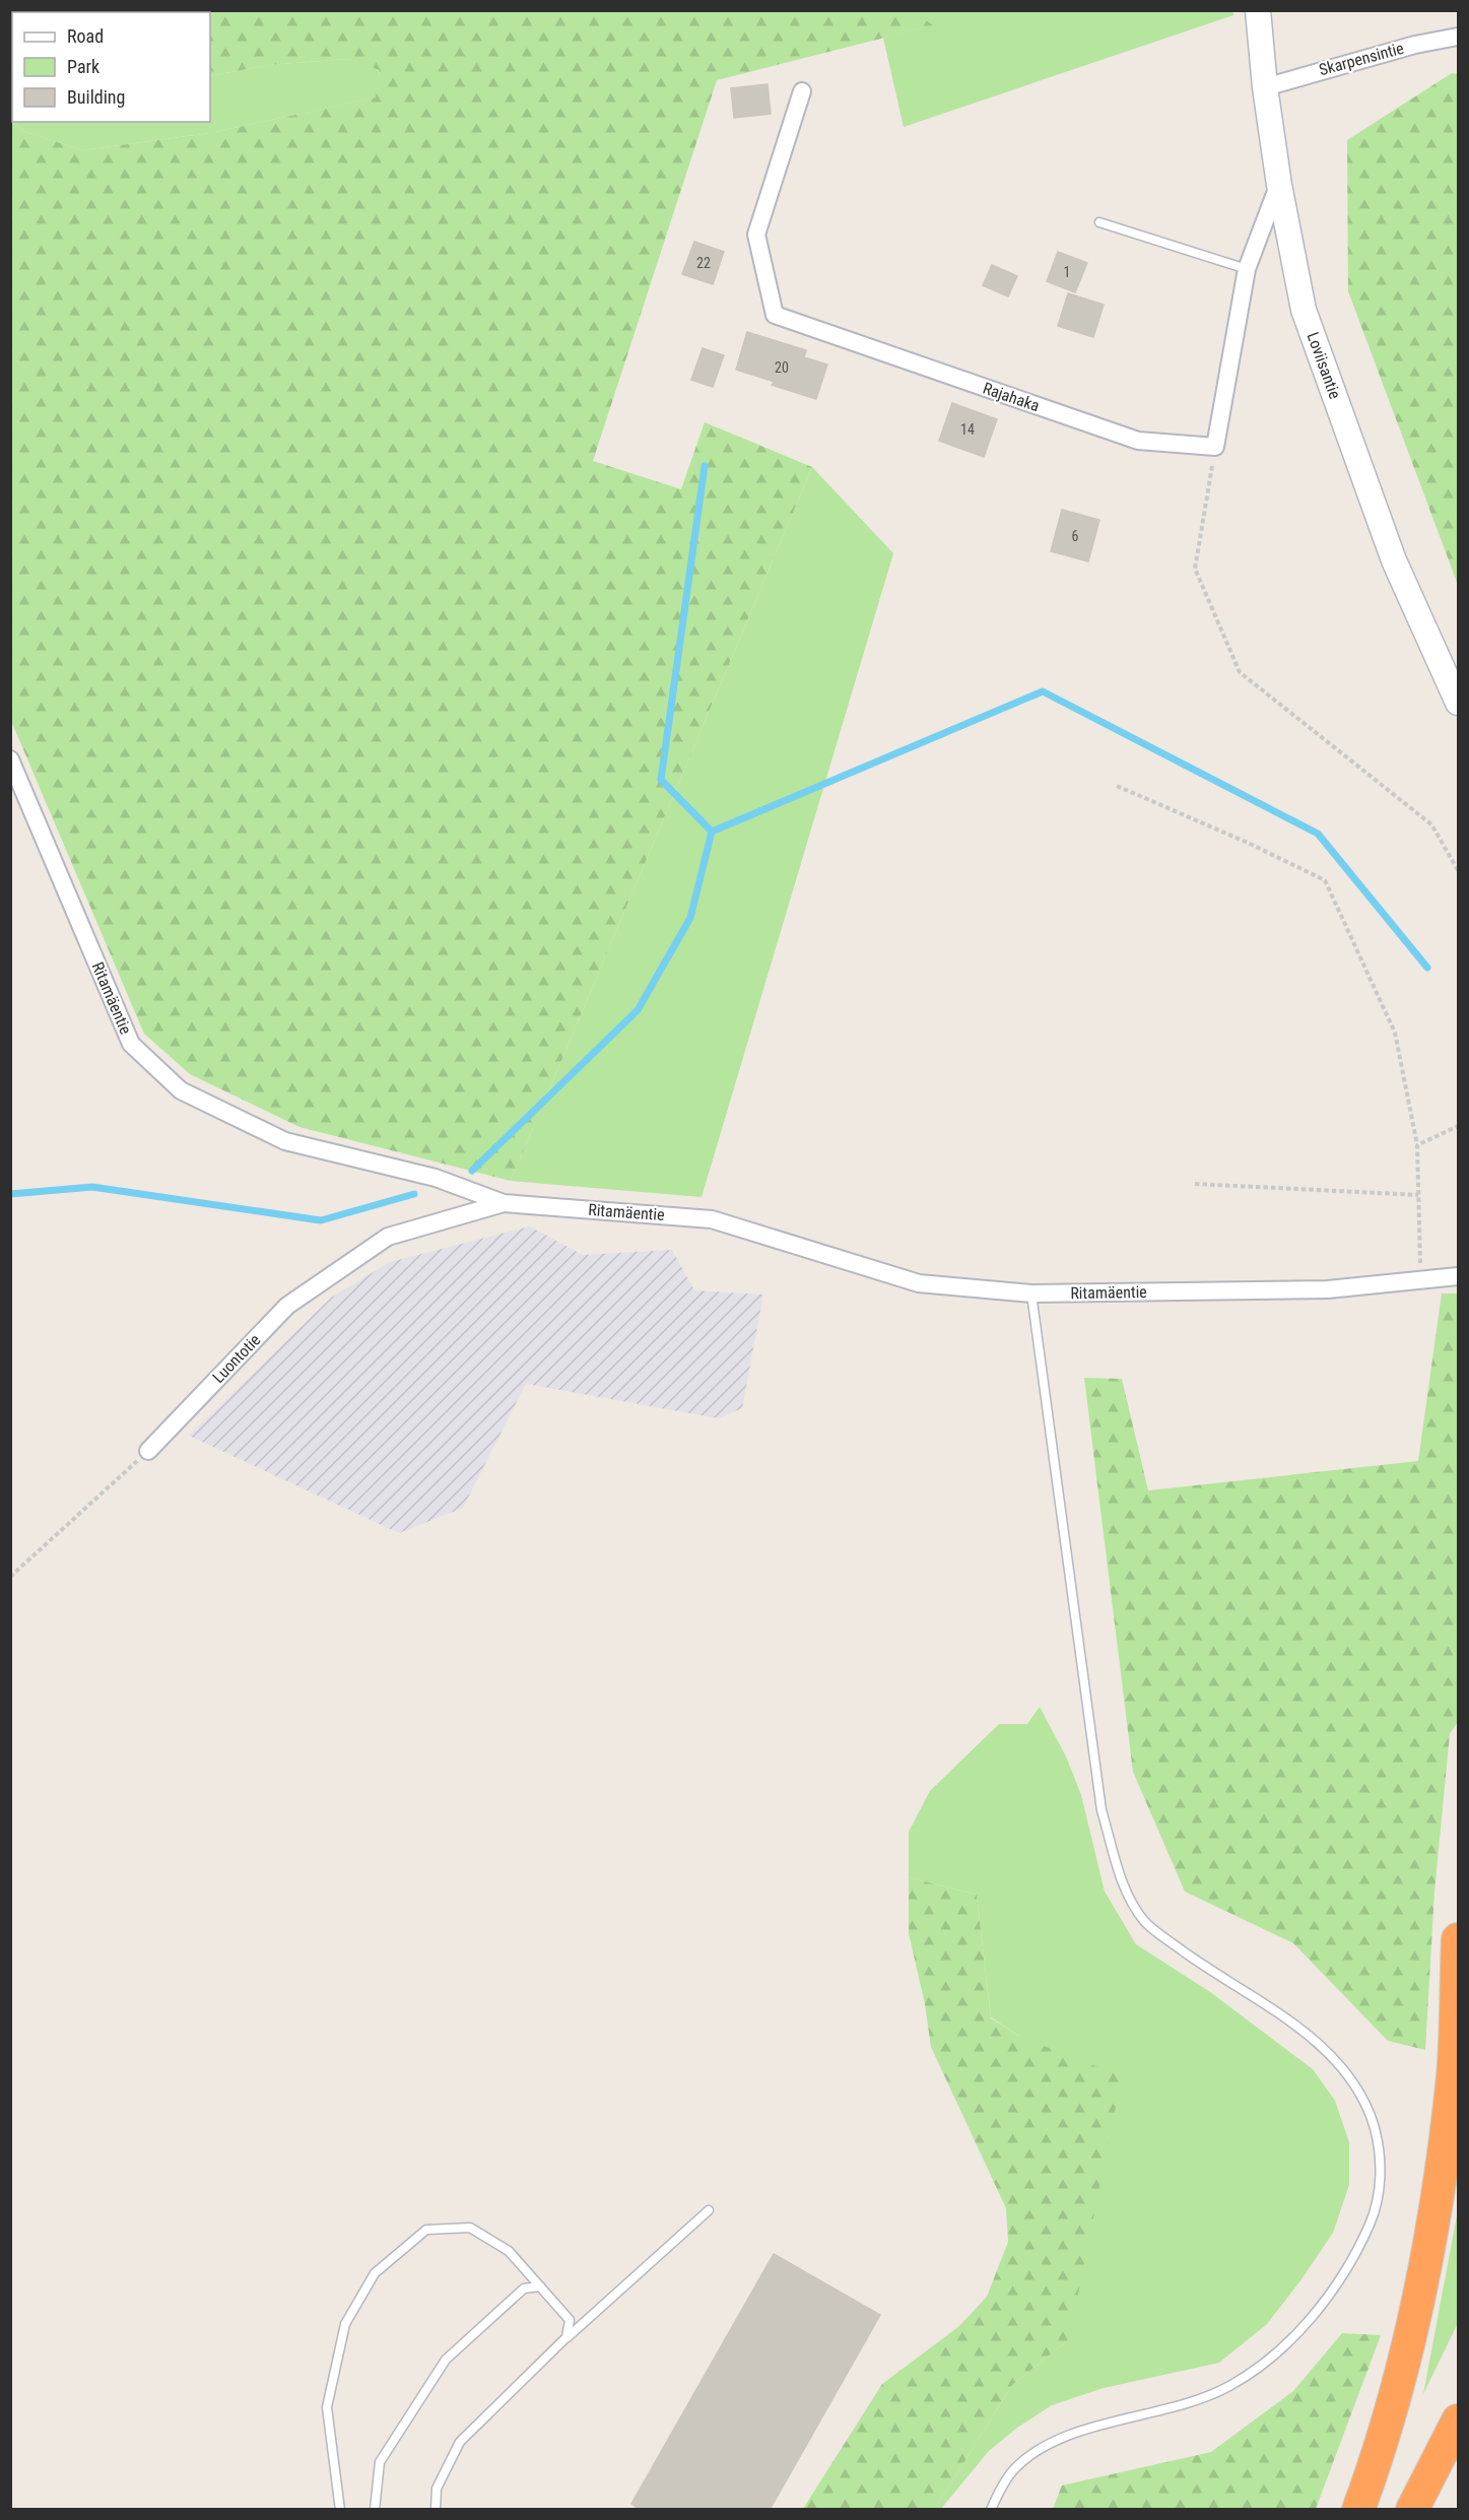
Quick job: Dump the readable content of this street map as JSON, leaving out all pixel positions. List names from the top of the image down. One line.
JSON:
{"streets":{"main road":["Loviisantie"],"street":["Skarpensintie","Rajahaka","Ritamäentie","Luontotie"]},"crossings":[["Skarpensintie","Loviisantie"],["Ritamäentie","Luontotie"]],"house_numbers":["22","1","20","14","6"],"legend":["Road","Park","Building"]}
